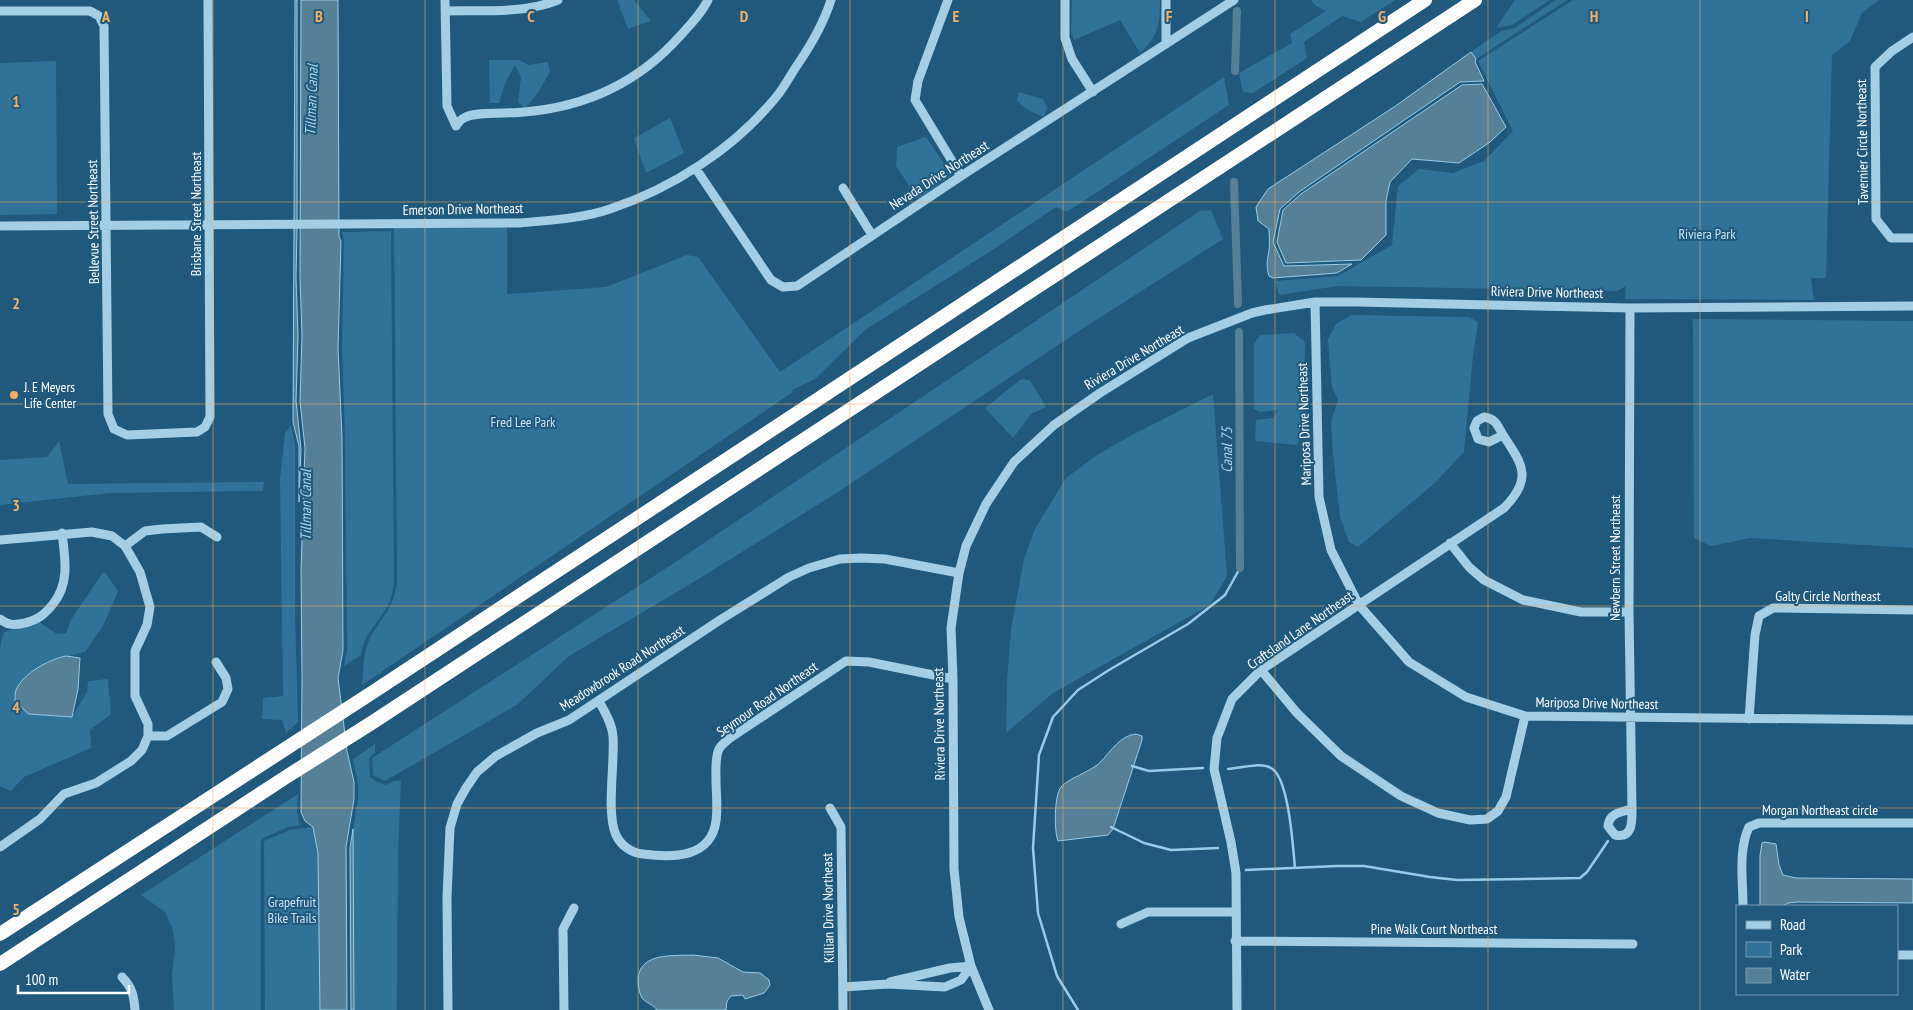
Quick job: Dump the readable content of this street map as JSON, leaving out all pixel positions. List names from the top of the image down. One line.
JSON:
{"streets":{"street":["Tavernier Circle Northeast","Nevada Drive Northeast","Emerson Drive Northeast","Brisbane Street Northeast","Bellevue Street Northeast","Riviera Drive Northeast","Mariposa Drive Northeast","Newbern Street Northeast","Galty Circle Northeast","Craftsland Lane Northeast","Meadowbrook Road Northeast","Seymour Road Northeast","Morgan Northeast circle","Killian Drive Northeast","Pine Walk Court Northeast"]},"crossings":[["Nevada Drive Northeast","Emerson Drive Northeast"],["Emerson Drive Northeast","Brisbane Street Northeast"],["Emerson Drive Northeast","Bellevue Street Northeast"],["Brisbane Street Northeast","Bellevue Street Northeast"],["Riviera Drive Northeast","Mariposa Drive Northeast"],["Riviera Drive Northeast","Newbern Street Northeast"],["Riviera Drive Northeast","Meadowbrook Road Northeast"],["Riviera Drive Northeast","Seymour Road Northeast"],["Mariposa Drive Northeast","Newbern Street Northeast"],["Mariposa Drive Northeast","Galty Circle Northeast"],["Mariposa Drive Northeast","Craftsland Lane Northeast"],["Craftsland Lane Northeast","Pine Walk Court Northeast"],["Meadowbrook Road Northeast","Seymour Road Northeast"]],"water":["Tillman Canal","Canal 75"],"parks":["Riviera Park","Fred Lee Park","Grapefruit Bike Trails"],"places":["J. E Meyers Life Center"],"legend":["Road","Park","Water"],"scale_bar":"100 m","grid":{"columns":["A","B","C","D","E","F","G","H","I"],"rows":["1","2","3","4","5"]}}
